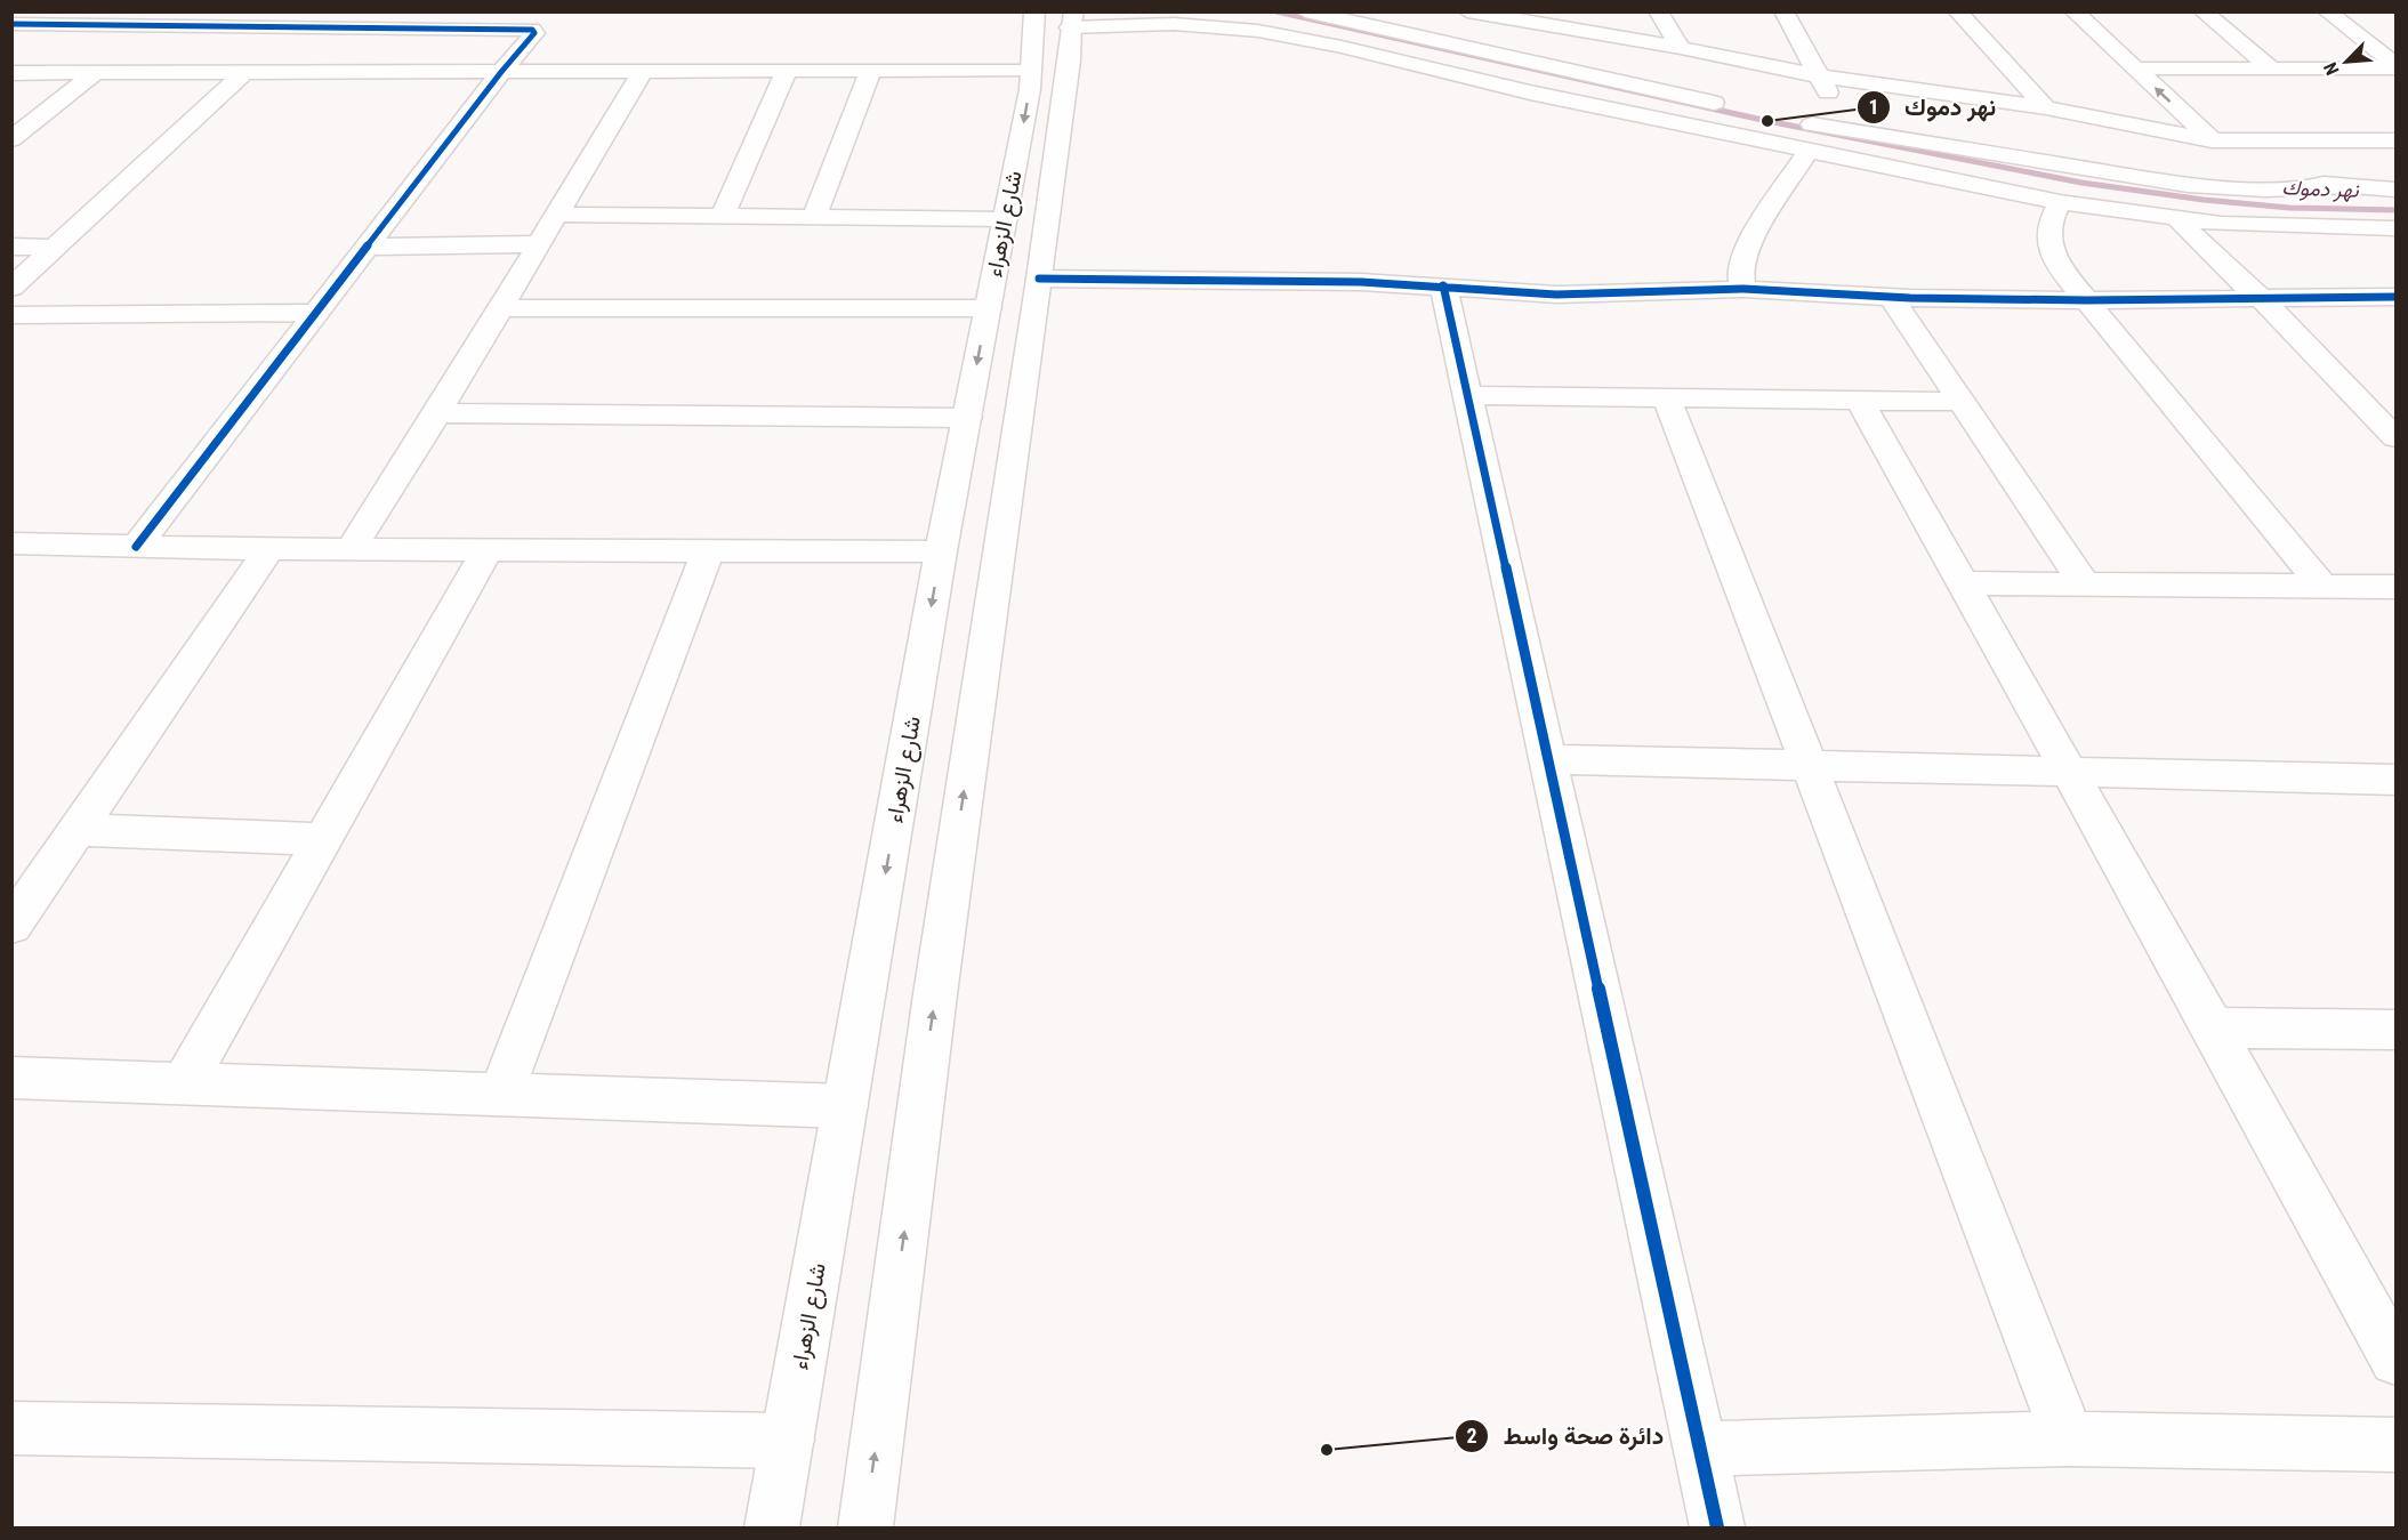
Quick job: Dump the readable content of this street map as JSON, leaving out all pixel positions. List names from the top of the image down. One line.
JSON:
{"streets":{"street":["شارع الزهراء"]},"water":["نهر دموك"],"places":["نهر دموك","دائرة صحة واسط"],"north":"bottom left"}
